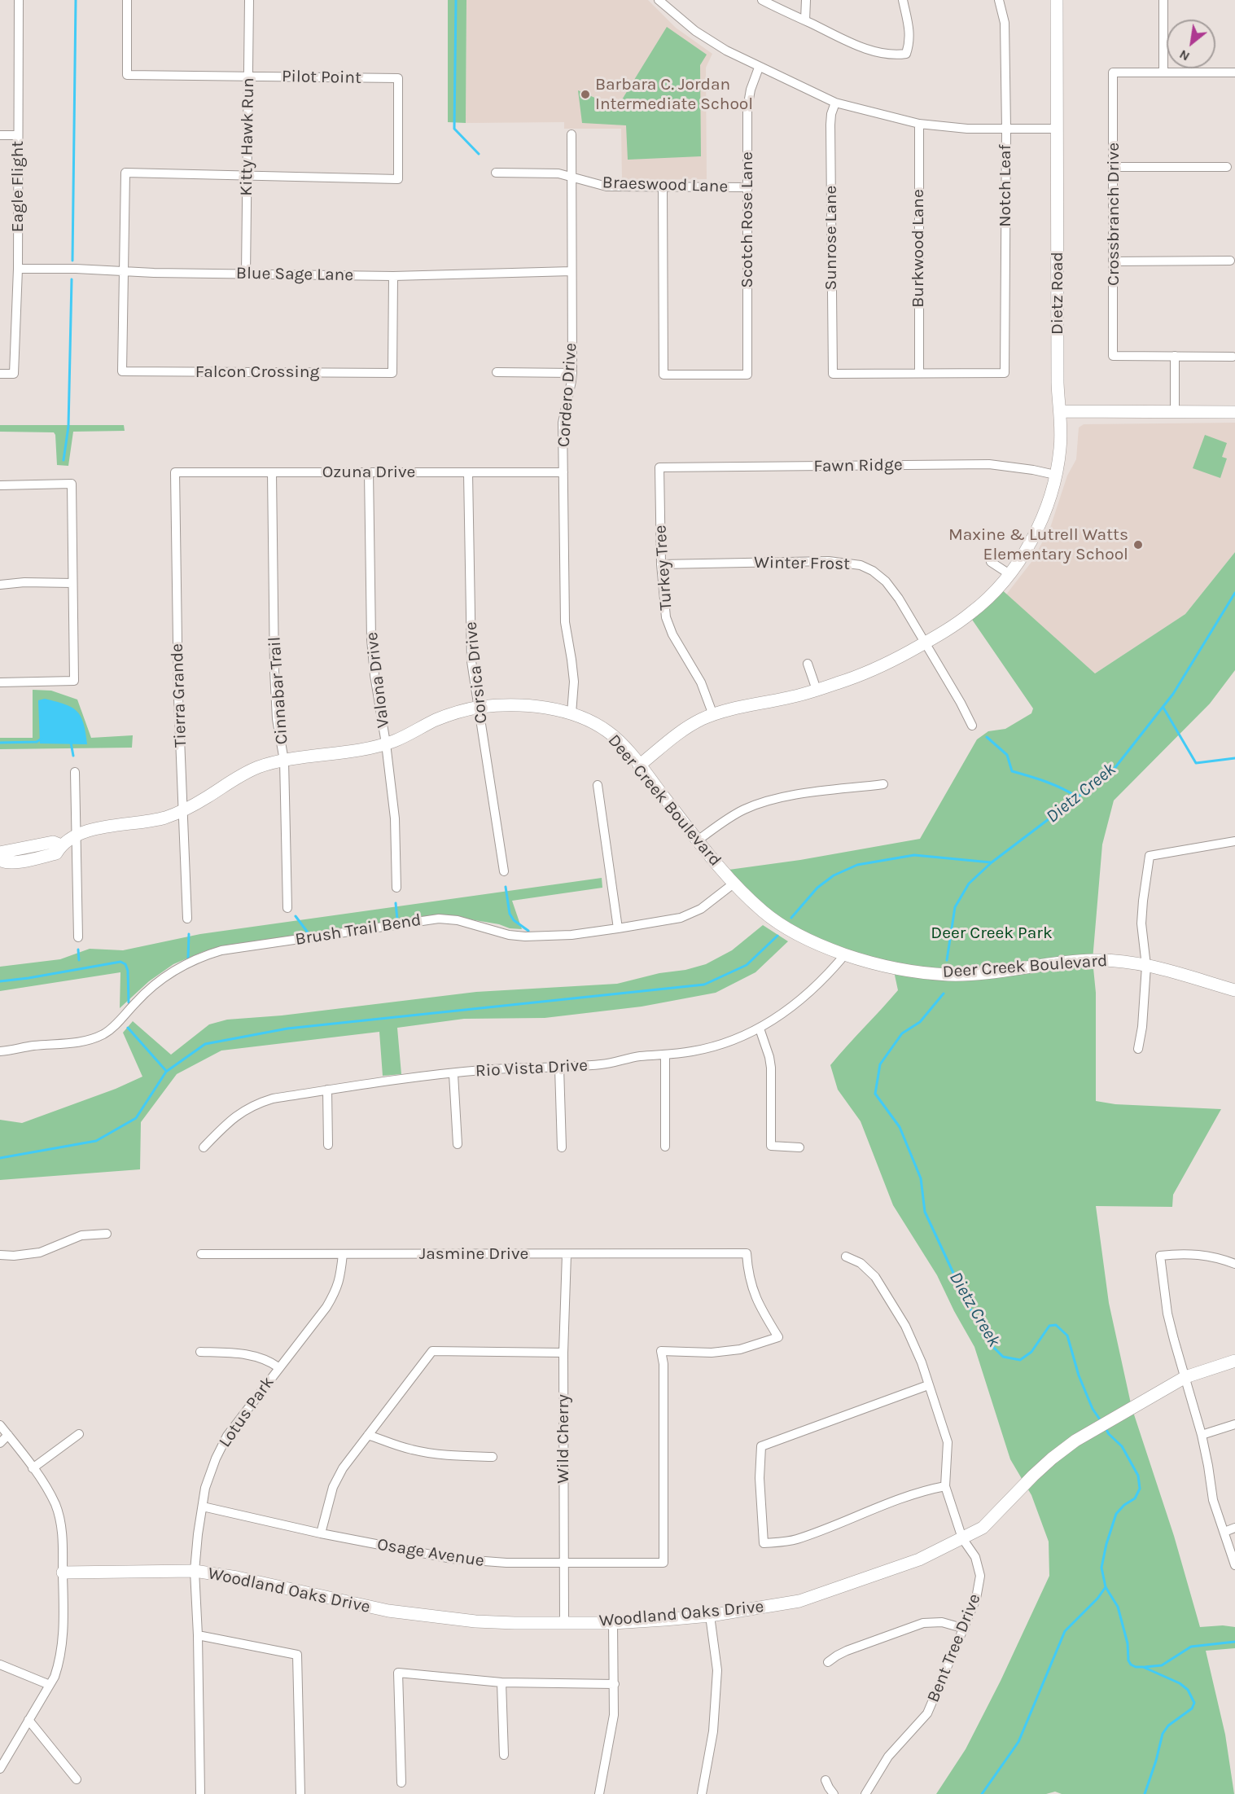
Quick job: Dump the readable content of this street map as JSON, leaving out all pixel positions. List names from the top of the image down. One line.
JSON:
{"streets":{"street":["Pilot Point","Kitty Hawk Run","Braeswood Lane","Notch Leaf","Eagle Flight","Crossbranch Drive","Scotch Rose Lane","Sunrose Lane","Burkwood Lane","Blue Sage Lane","Dietz Road","Falcon Crossing","Cordero Drive","Fawn Ridge","Ozuna Drive","Winter Frost","Turkey Tree","Corsica Drive","Valona Drive","Cinnabar Trail","Tierra Grande","Deer Creek Boulevard","Brush Trail Bend","Rio Vista Drive","Jasmine Drive","Lotus Park","Wild Cherry","Osage Avenue","Woodland Oaks Drive","Bent Tree Drive"]},"crossings":[["Pilot Point","Kitty Hawk Run"],["Kitty Hawk Run","Blue Sage Lane"],["Braeswood Lane","Scotch Rose Lane"],["Braeswood Lane","Cordero Drive"],["Notch Leaf","Sunrose Lane"],["Notch Leaf","Burkwood Lane"],["Eagle Flight","Blue Sage Lane"],["Sunrose Lane","Burkwood Lane"],["Blue Sage Lane","Falcon Crossing"],["Blue Sage Lane","Cordero Drive"],["Dietz Road","Fawn Ridge"],["Dietz Road","Winter Frost"],["Dietz Road","Turkey Tree"],["Dietz Road","Deer Creek Boulevard"],["Cordero Drive","Ozuna Drive"],["Cordero Drive","Deer Creek Boulevard"],["Fawn Ridge","Turkey Tree"],["Ozuna Drive","Corsica Drive"],["Ozuna Drive","Valona Drive"],["Ozuna Drive","Cinnabar Trail"],["Ozuna Drive","Tierra Grande"],["Winter Frost","Turkey Tree"],["Corsica Drive","Deer Creek Boulevard"],["Valona Drive","Deer Creek Boulevard"],["Cinnabar Trail","Deer Creek Boulevard"],["Tierra Grande","Deer Creek Boulevard"],["Deer Creek Boulevard","Brush Trail Bend"],["Deer Creek Boulevard","Rio Vista Drive"],["Jasmine Drive","Lotus Park"],["Jasmine Drive","Wild Cherry"],["Jasmine Drive","Osage Avenue"],["Lotus Park","Osage Avenue"],["Lotus Park","Woodland Oaks Drive"],["Wild Cherry","Osage Avenue"],["Wild Cherry","Woodland Oaks Drive"],["Woodland Oaks Drive","Bent Tree Drive"]],"water":["Dietz Creek"],"parks":["Deer Creek Park"],"places":["Barbara C. Jordan Intermediate School","Maxine & Lutrell Watts Elementary School"],"north":"bottom left"}
